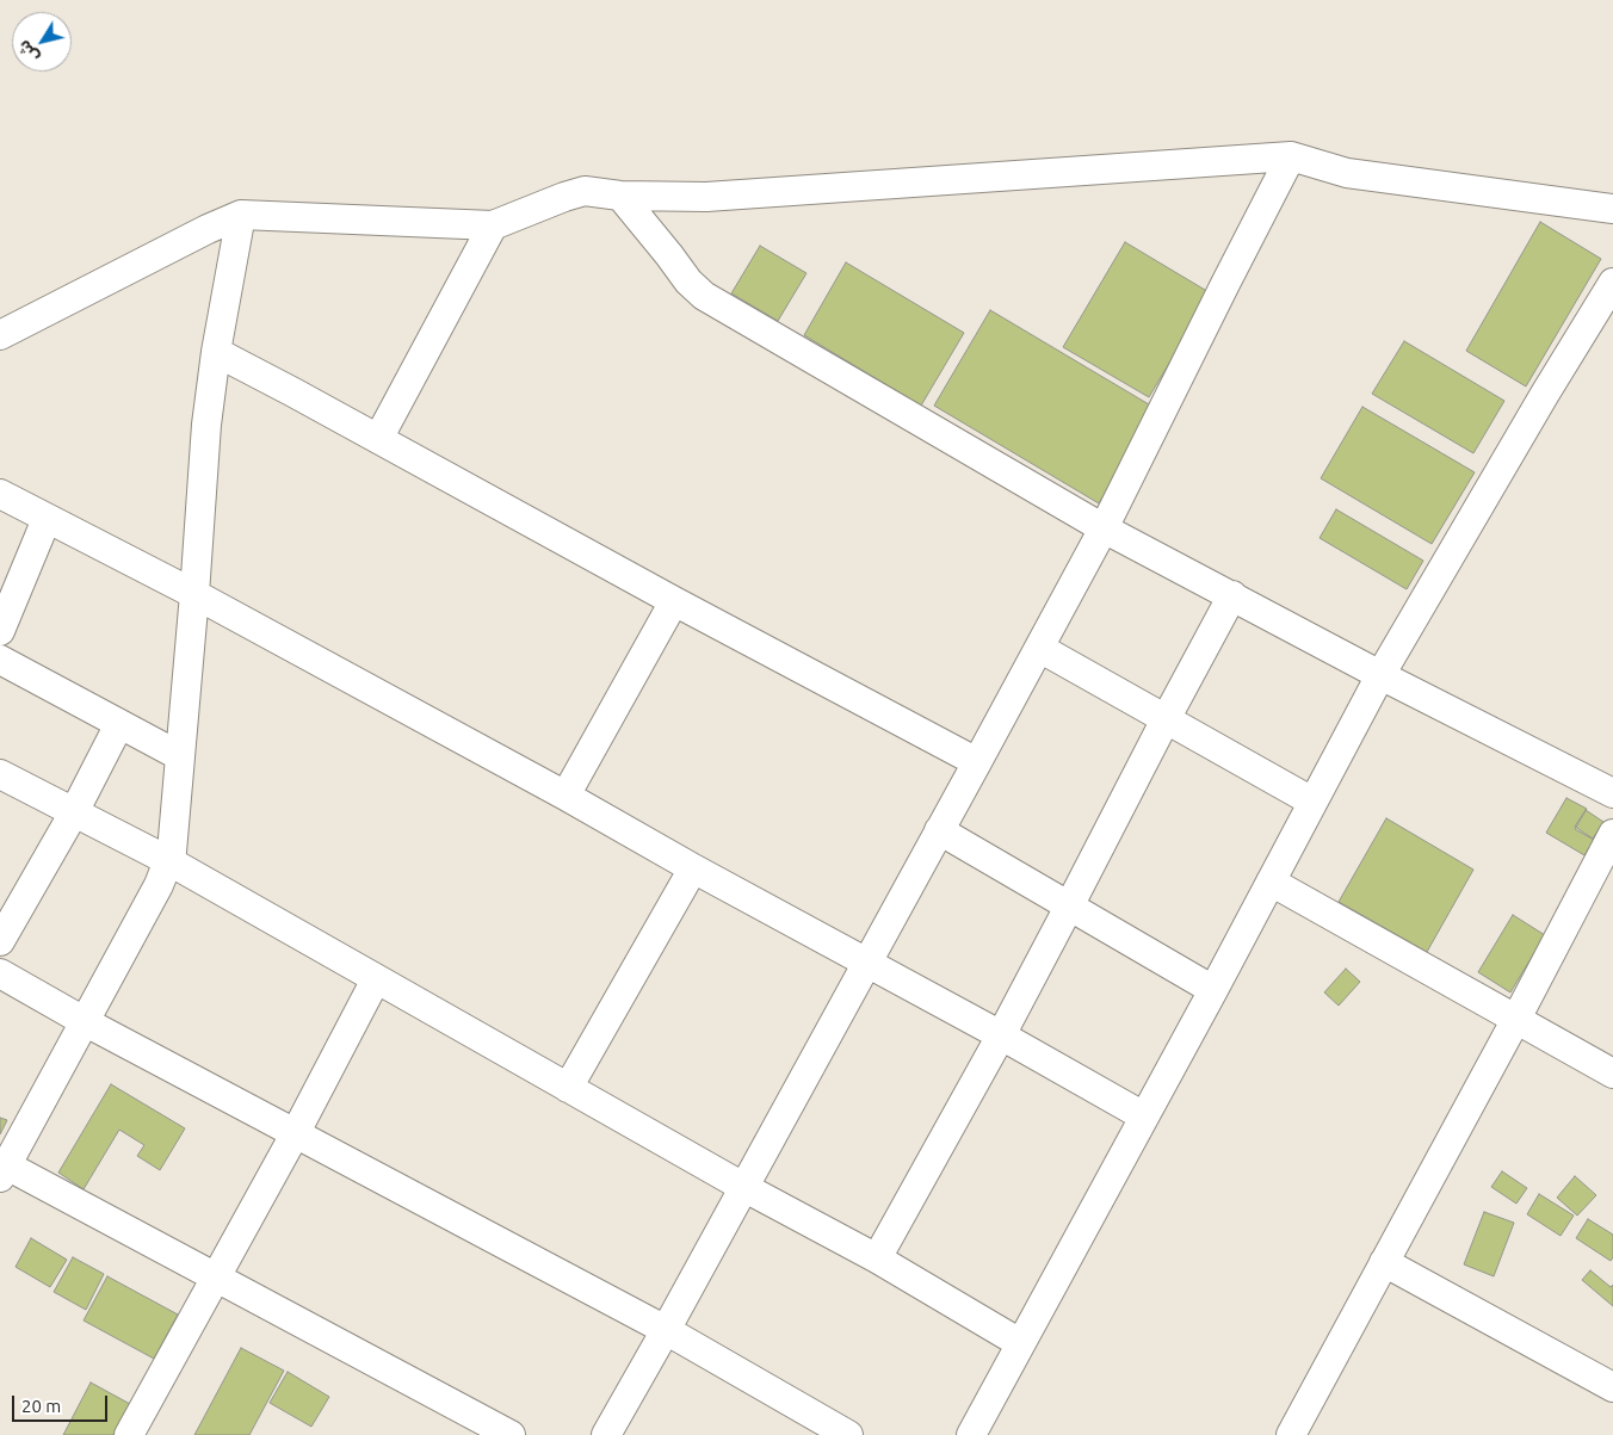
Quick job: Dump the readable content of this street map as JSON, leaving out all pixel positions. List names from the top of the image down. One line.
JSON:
{"scale_bar":"20 m","north":"bottom left"}
